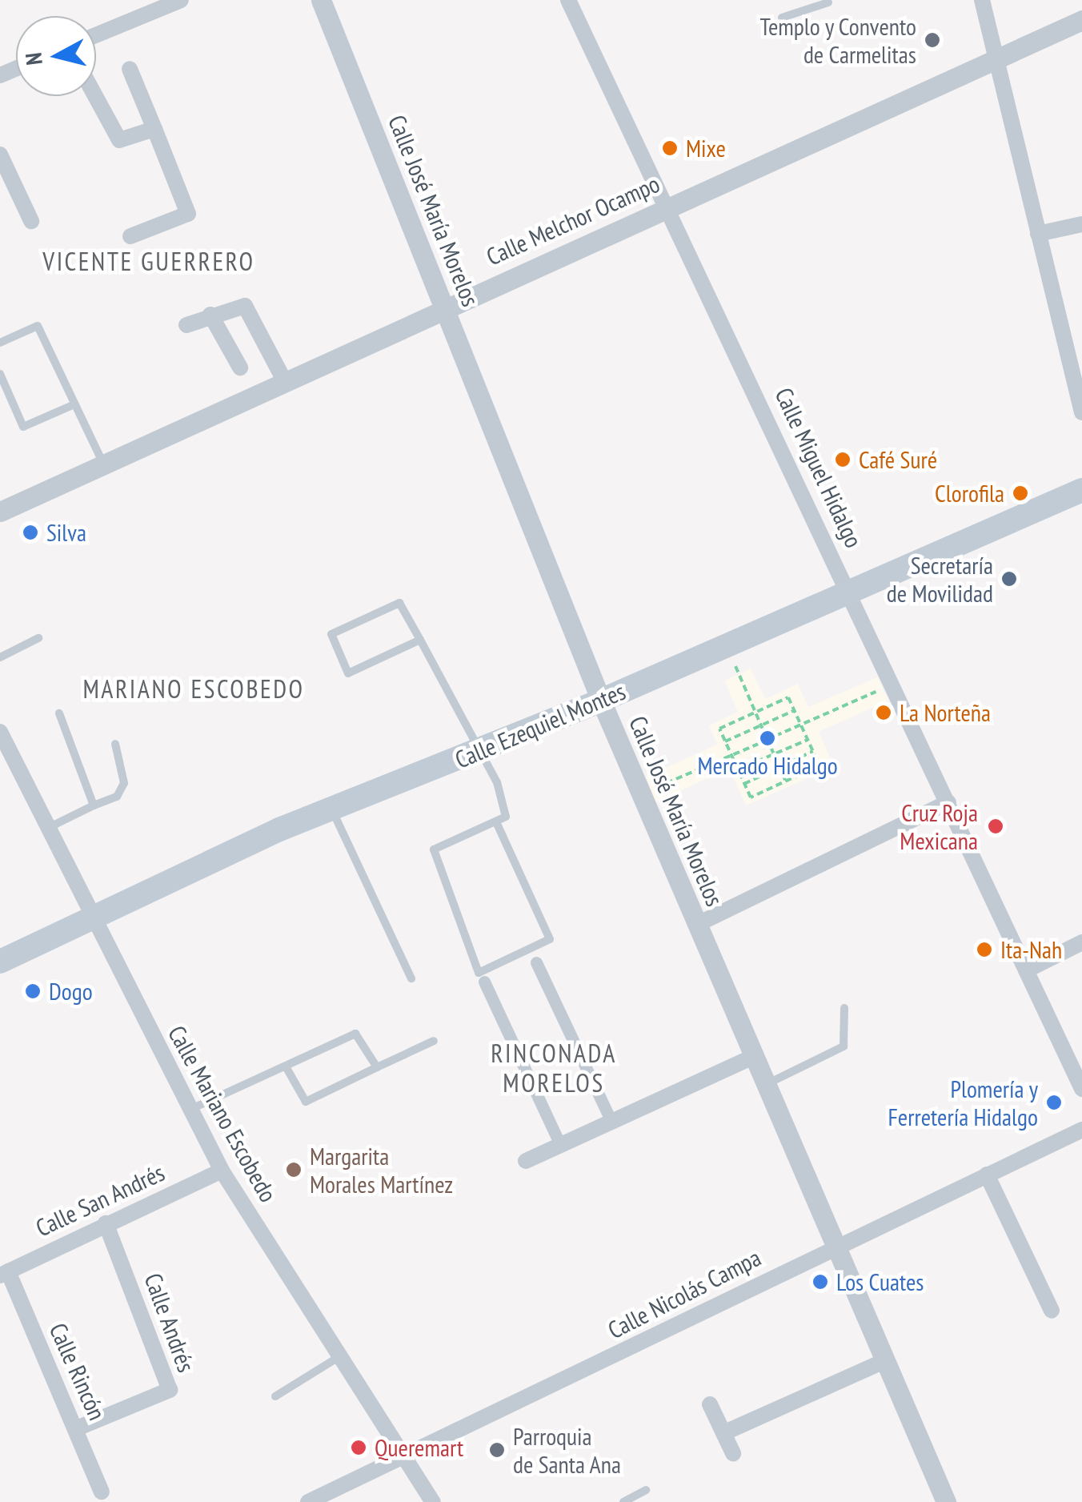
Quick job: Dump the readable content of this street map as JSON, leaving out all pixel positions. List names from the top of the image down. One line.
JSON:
{"streets":{"main road":["Calle Ezequiel Montes"],"street":["Calle José María Morelos","Calle Melchor Ocampo","Calle Miguel Hidalgo","Calle Mariano Escobedo","Calle San Andrés","Calle Nicolás Campa","Calle Andrés","Calle Rincón"]},"crossings":[["Calle José María Morelos","Calle Melchor Ocampo"],["Calle José María Morelos","Calle Ezequiel Montes"],["Calle José María Morelos","Calle Nicolás Campa"],["Calle Melchor Ocampo","Calle Miguel Hidalgo"],["Calle Miguel Hidalgo","Calle Ezequiel Montes"],["Calle Ezequiel Montes","Calle Mariano Escobedo"],["Calle Mariano Escobedo","Calle San Andrés"],["Calle Mariano Escobedo","Calle Nicolás Campa"],["Calle San Andrés","Calle Andrés"],["Calle San Andrés","Calle Rincón"],["Calle Andrés","Calle Rincón"]],"districts":["VICENTE GUERRERO","MARIANO ESCOBEDO","RINCONADA MORELOS"],"places":["Templo y Convento de Carmelitas","Mixe","Café Suré","Clorofila","Silva","Secretaría de Movilidad","La Norteña","Mercado Hidalgo","Cruz Roja Mexicana","Ita-Nah","Dogo","Plomería y Ferretería Hidalgo","Margarita Morales Martínez","Los Cuates","Queremart","Parroquia de Santa Ana"],"north":"left"}
